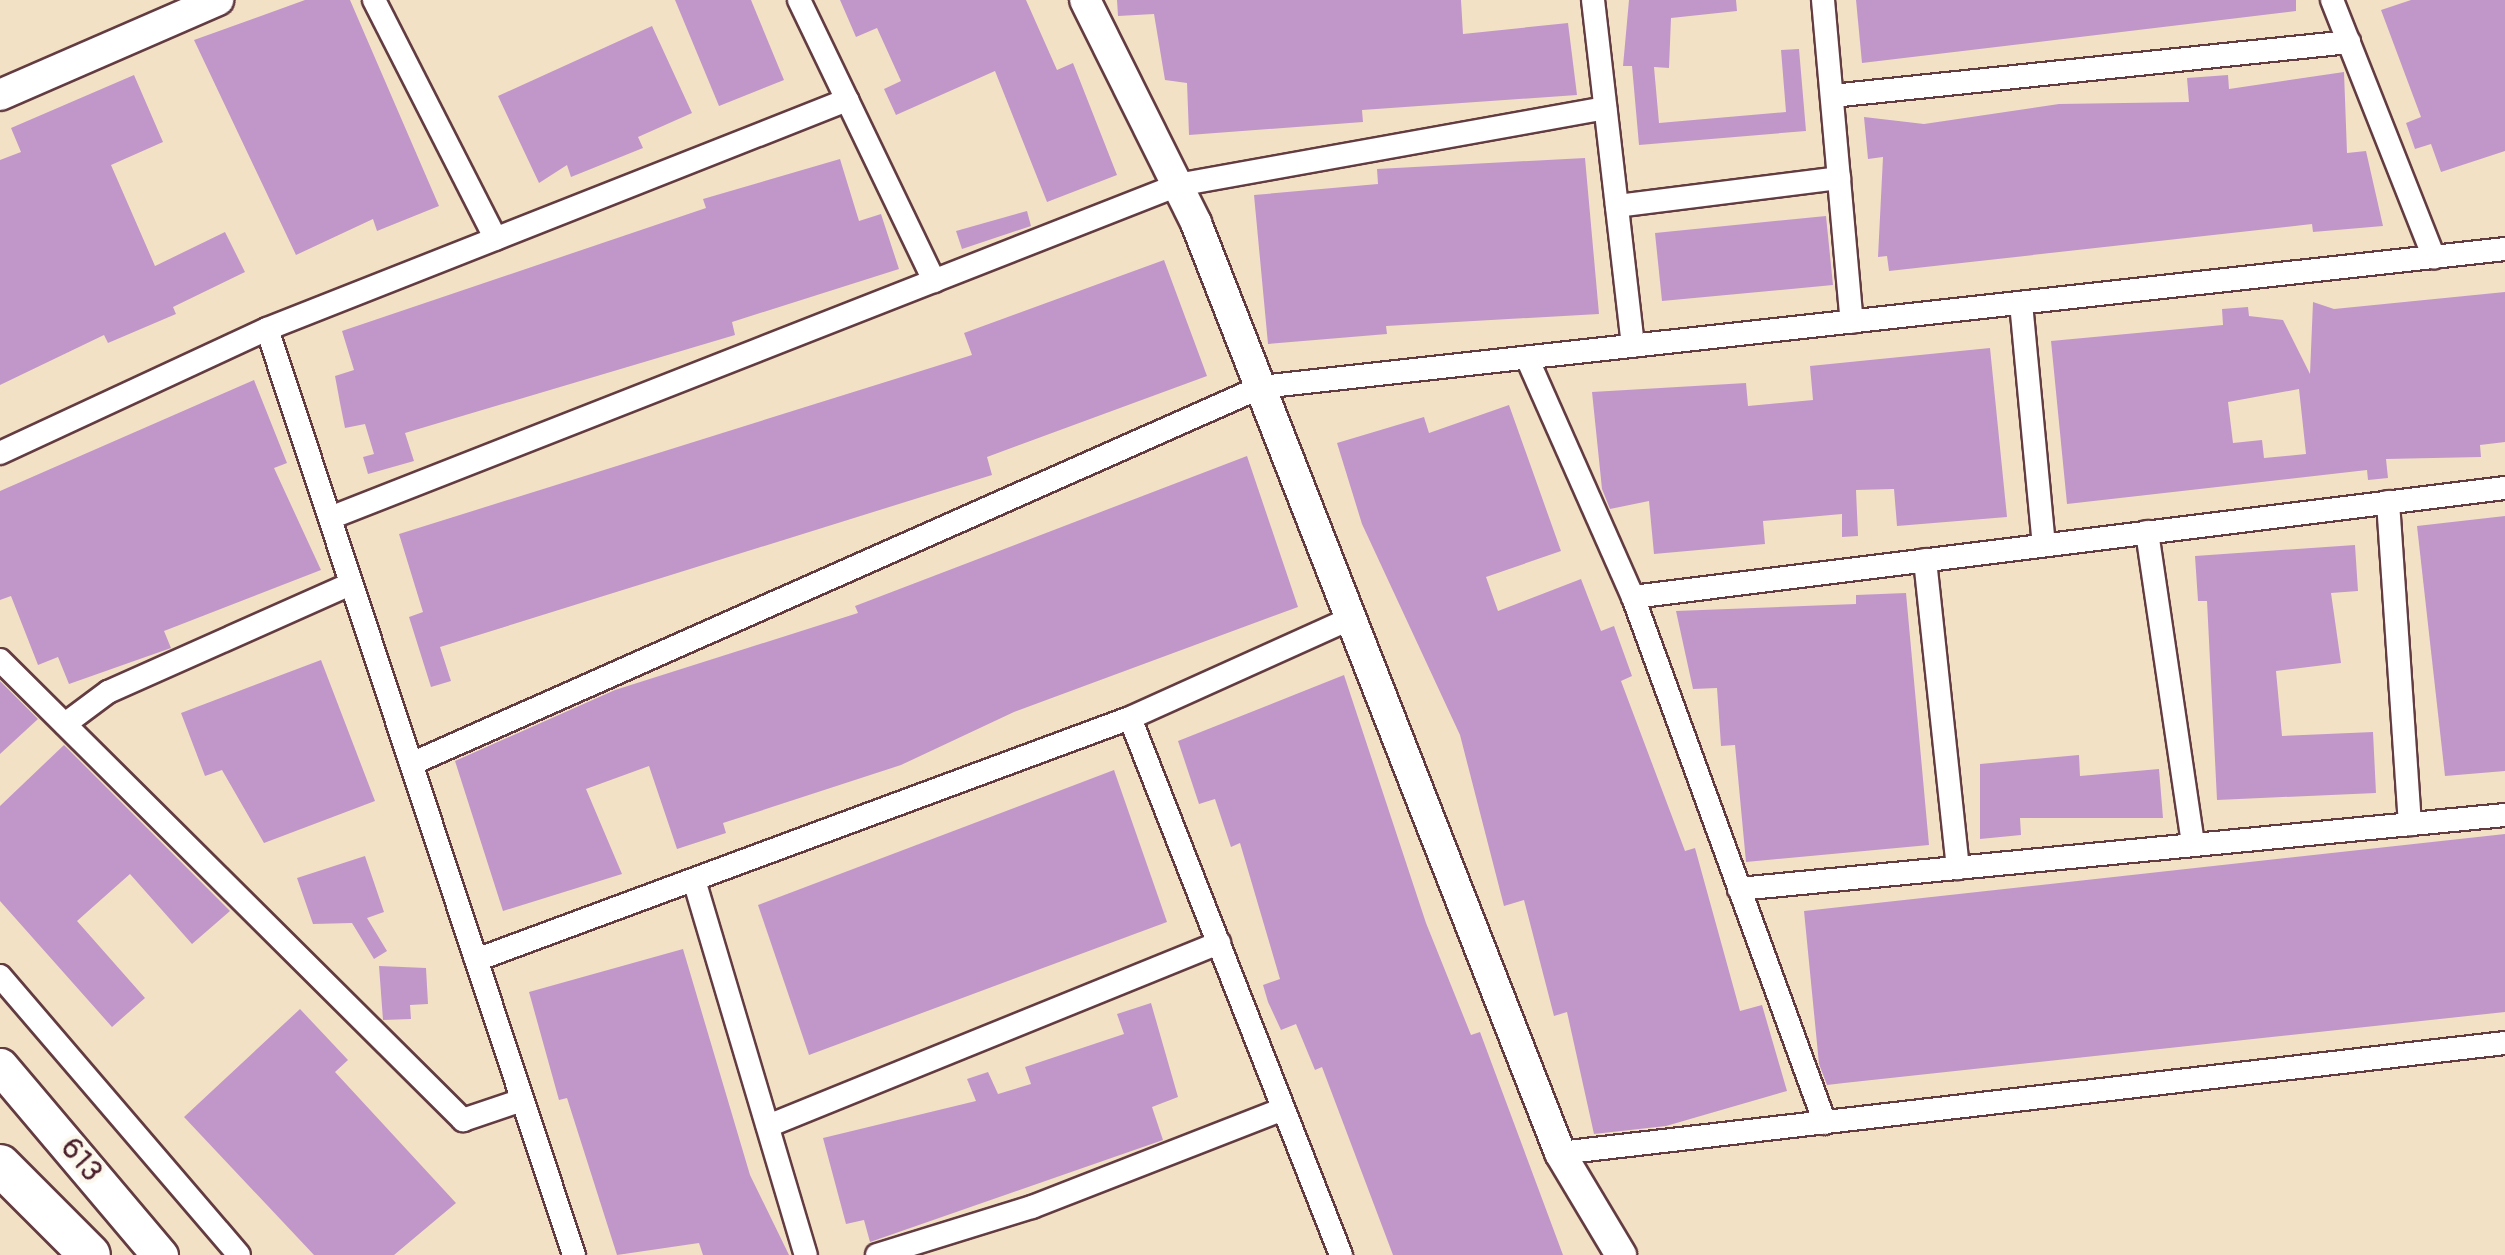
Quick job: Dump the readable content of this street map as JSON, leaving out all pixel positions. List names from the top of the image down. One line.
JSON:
{"streets":{"main road":["613"]}}
